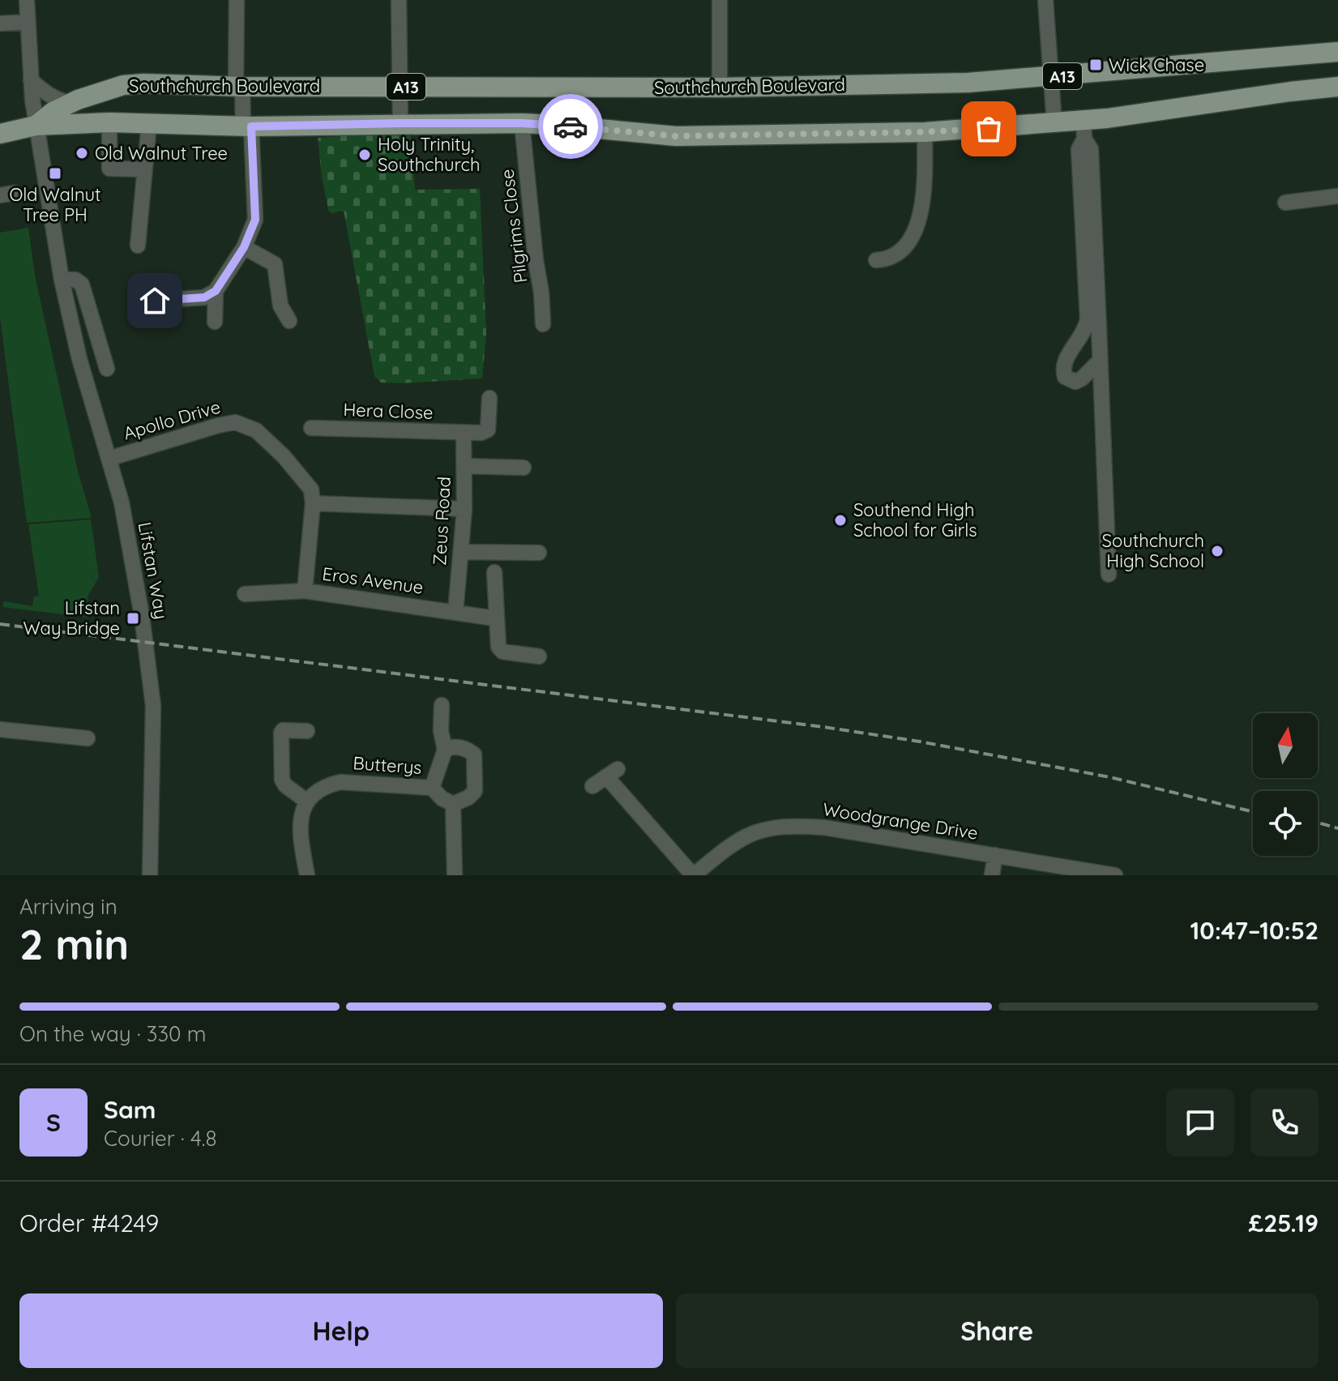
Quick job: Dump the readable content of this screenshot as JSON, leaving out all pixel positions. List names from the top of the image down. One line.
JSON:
{"streets":{"main road":["A13","Southchurch Boulevard"],"street":["Pilgrims Close","Hera Close","Apollo Drive","Zeus Road","Lifstan Way","Eros Avenue","Butterys","Woodgrange Drive"]},"crossings":[["A13","Southchurch Boulevard"],["A13","Lifstan Way"],["Southchurch Boulevard","Pilgrims Close"],["Southchurch Boulevard","Lifstan Way"],["Hera Close","Zeus Road"],["Apollo Drive","Lifstan Way"],["Zeus Road","Eros Avenue"]],"places":{"transit":["Wick Chase","Old Walnut Tree PH","Lifstan Way Bridge"],"other":["Old Walnut Tree","Holy Trinity, Southchurch","Southend High School for Girls","Southchurch High School"]},"north":"top","page":{"heading":["2 min","Arriving in","10:47–10:52"],"panel":["Sam","Courier · 4.8","Order #4249","£25.19"],"bar":"On the way · 330 m","round":"S","buttons":["Help","Share"]}}
